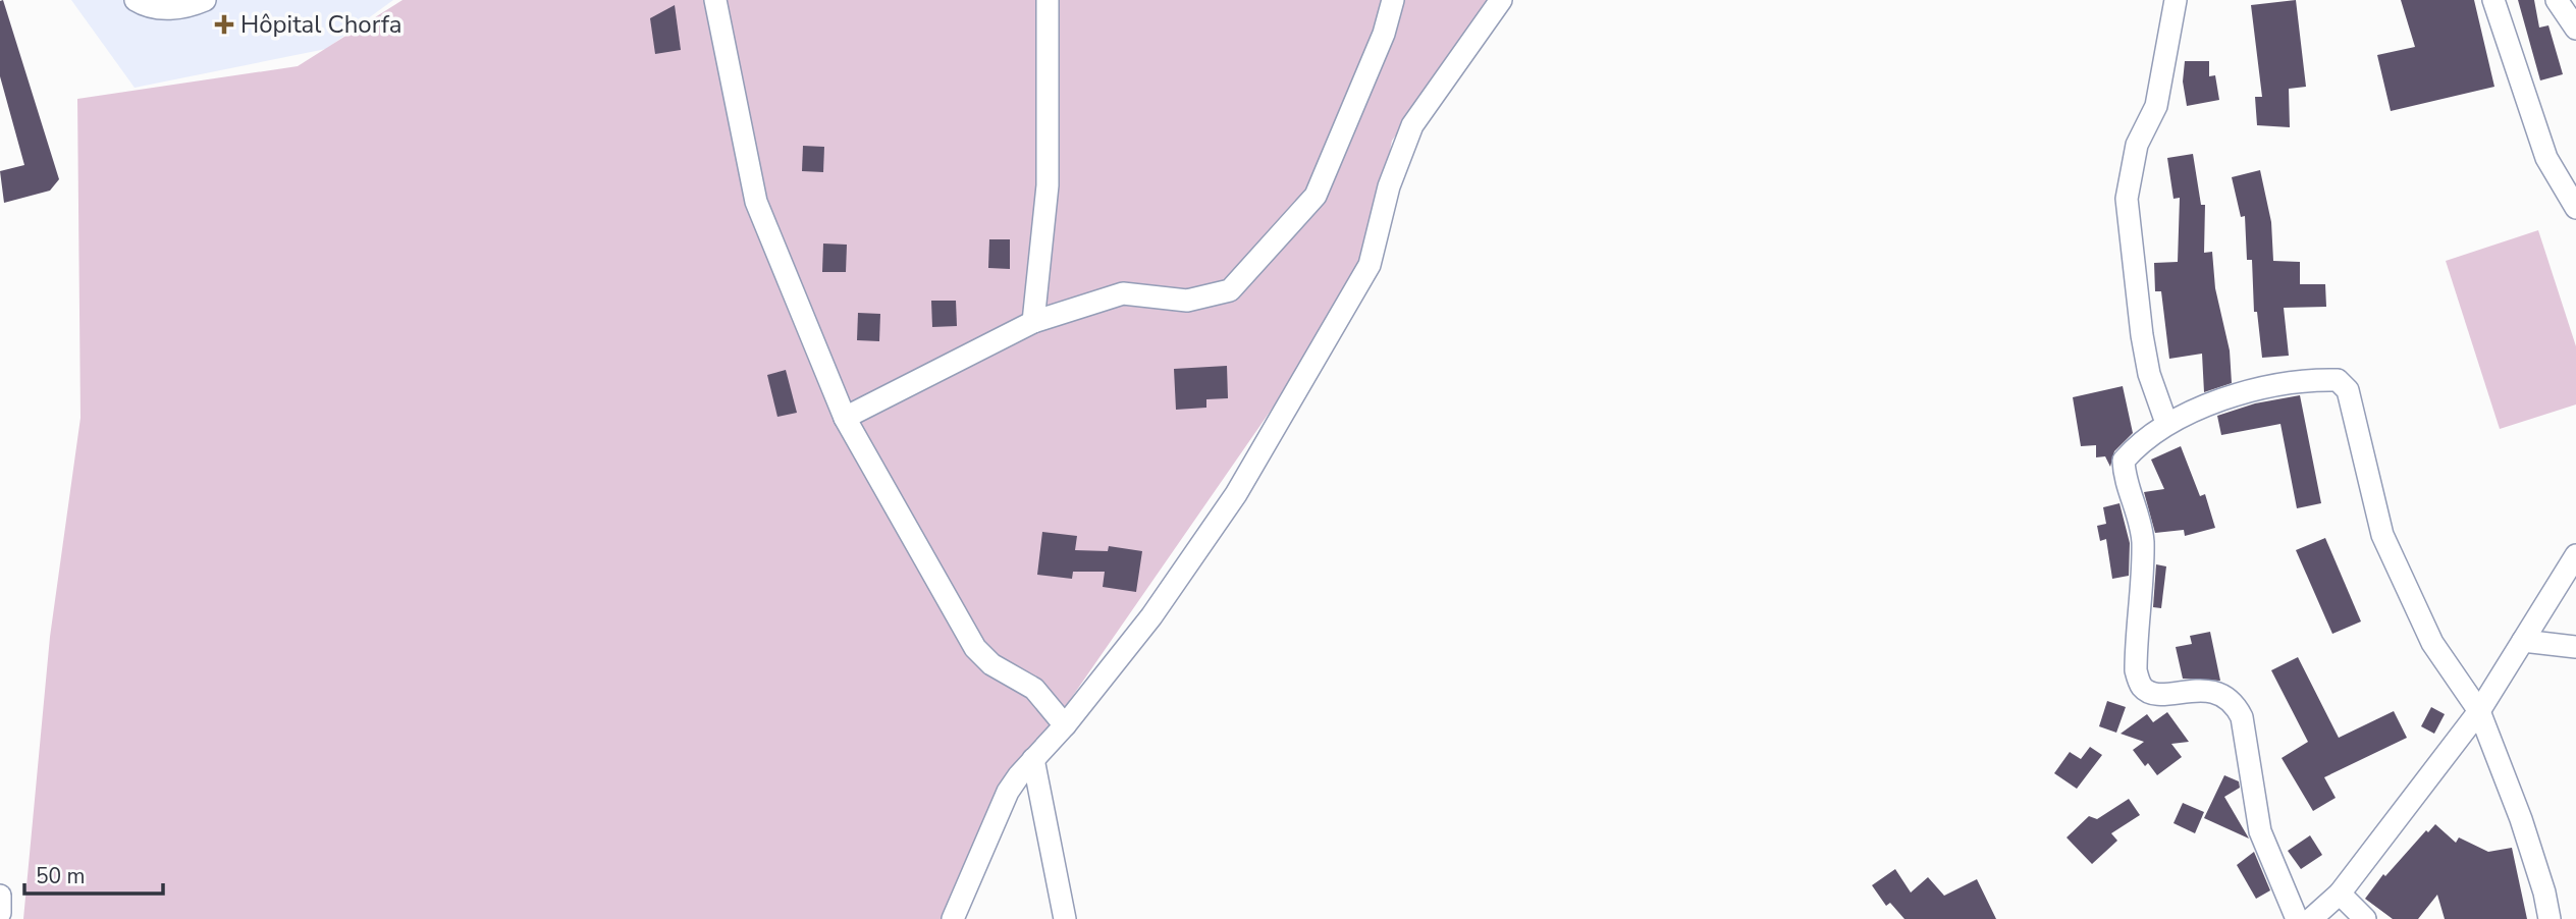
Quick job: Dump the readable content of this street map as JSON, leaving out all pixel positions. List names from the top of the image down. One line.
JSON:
{"places":{"health":["Hôpital Chorfa"]},"scale_bar":"50 m"}
